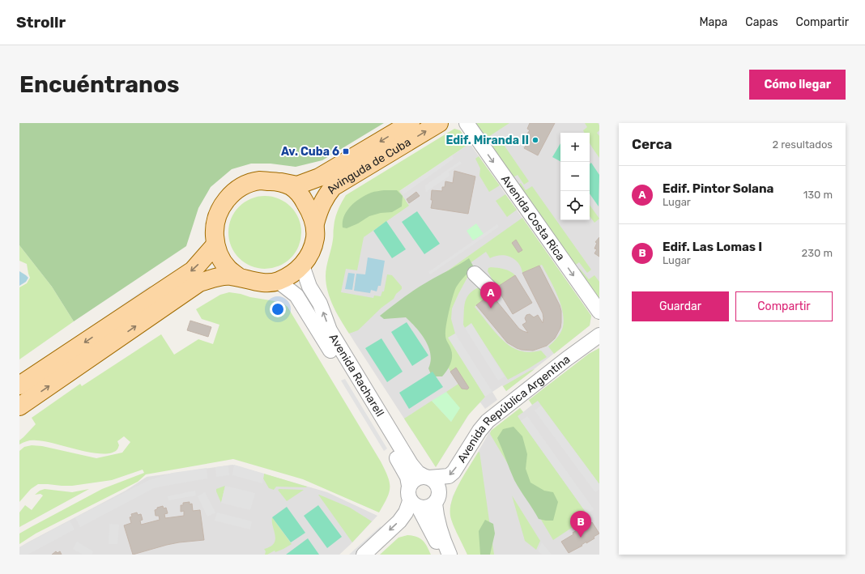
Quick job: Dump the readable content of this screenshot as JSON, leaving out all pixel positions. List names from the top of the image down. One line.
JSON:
{"streets":{"main road":["Avinguda de Cuba"],"street":["Avenida Costa Rica","Avenida Racharell","Avenida República Argentina"]},"crossings":[["Avinguda de Cuba","Avenida Racharell"],["Avenida Racharell","Avenida República Argentina"]],"one_way":["Avenida Costa Rica","Avenida República Argentina"],"places":{"other":["Edif. Miranda II"],"transit":["Av. Cuba 6"]},"page":{"header":"Strollr","nav":["Mapa","Capas","Compartir"],"buttons":["Cómo llegar",["Guardar","Compartir"]],"title":"Encuéntranos","heading":["Cerca","2 resultados"],"map_buttons":["+","−"],"list":[{"mark":"A","name":"Edif. Pintor Solana","note":"Lugar","value":"130 m"},{"mark":"B","name":"Edif. Las Lomas I","note":"Lugar","value":"230 m"}],"pins":["A","B"]}}
